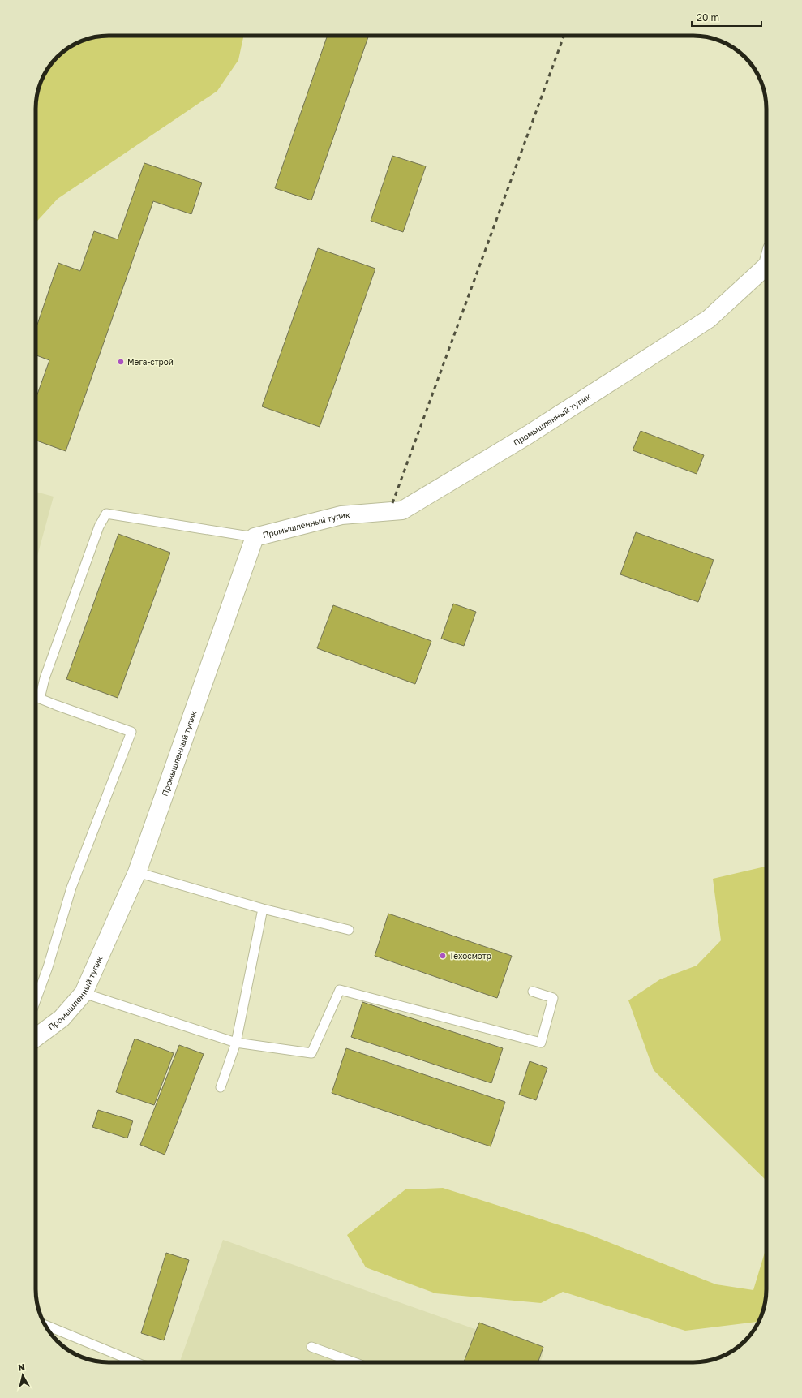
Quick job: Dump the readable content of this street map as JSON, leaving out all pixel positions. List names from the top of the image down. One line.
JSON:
{"streets":{"street":["Промышленный тупик"]},"places":["Мега-строй","Техосмотр"],"scale_bar":"20 m","north":"top"}
